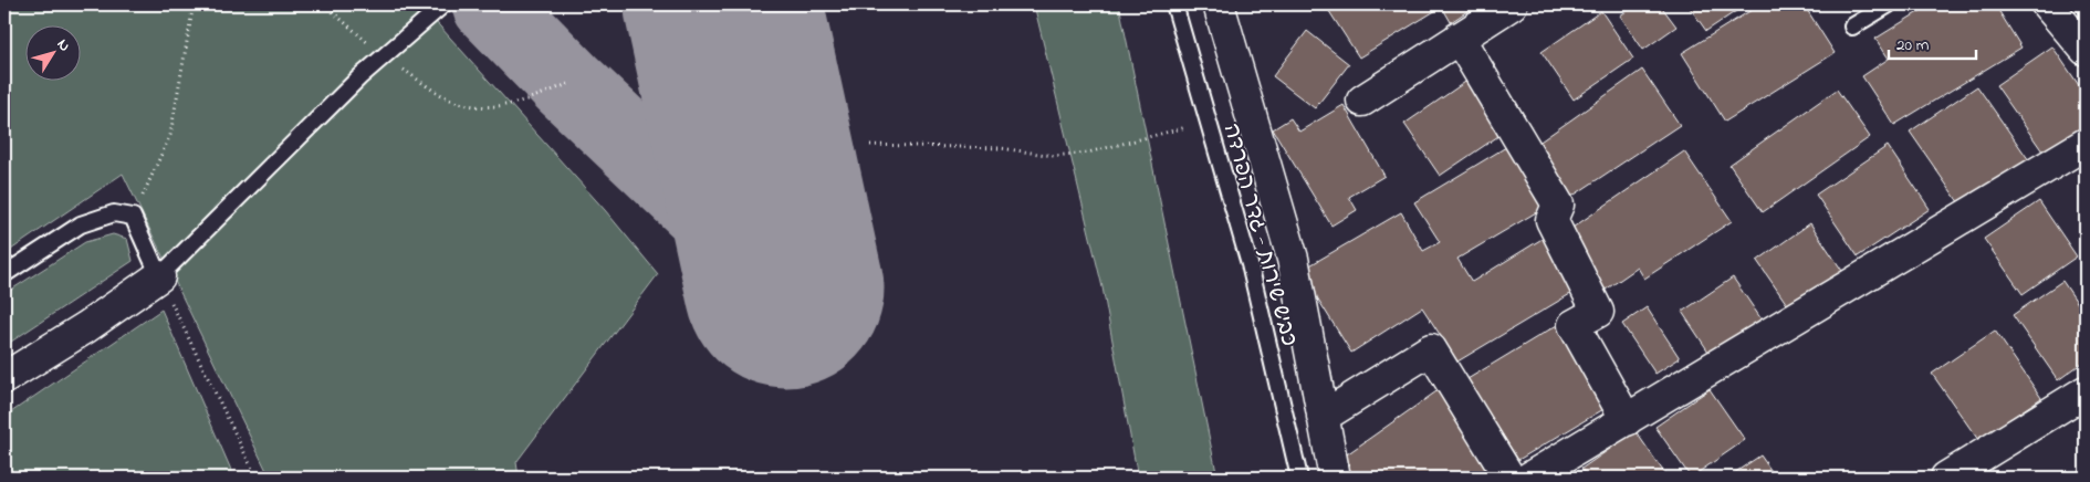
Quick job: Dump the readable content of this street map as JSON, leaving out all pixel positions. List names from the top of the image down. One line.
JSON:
{"streets":{"lane":["כביש שירות - גדר הפרדה"]},"scale_bar":"20 m","north":"top right"}
